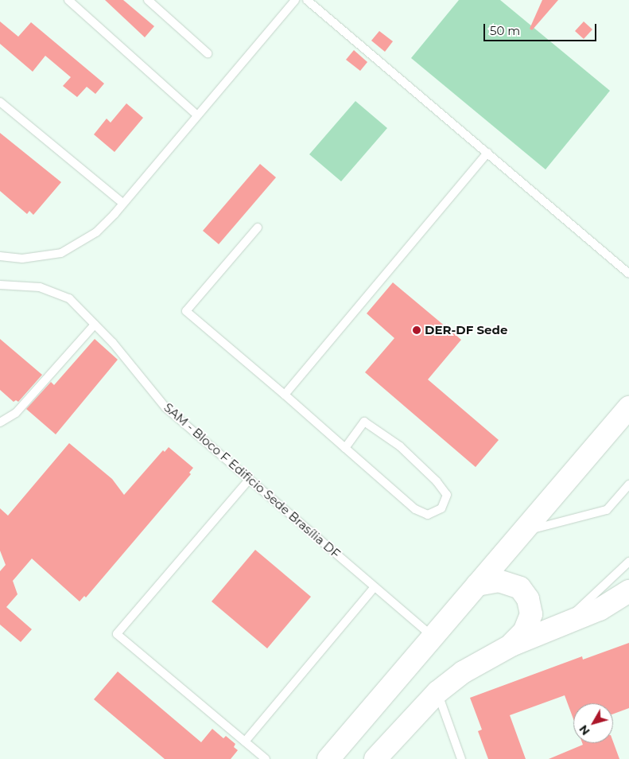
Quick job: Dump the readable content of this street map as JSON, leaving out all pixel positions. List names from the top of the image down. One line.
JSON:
{"streets":{"lane":["SAM - Bloco F Edificio Sede Brasília DF"]},"places":["DER-DF Sede"],"scale_bar":"50 m","north":"bottom left"}
